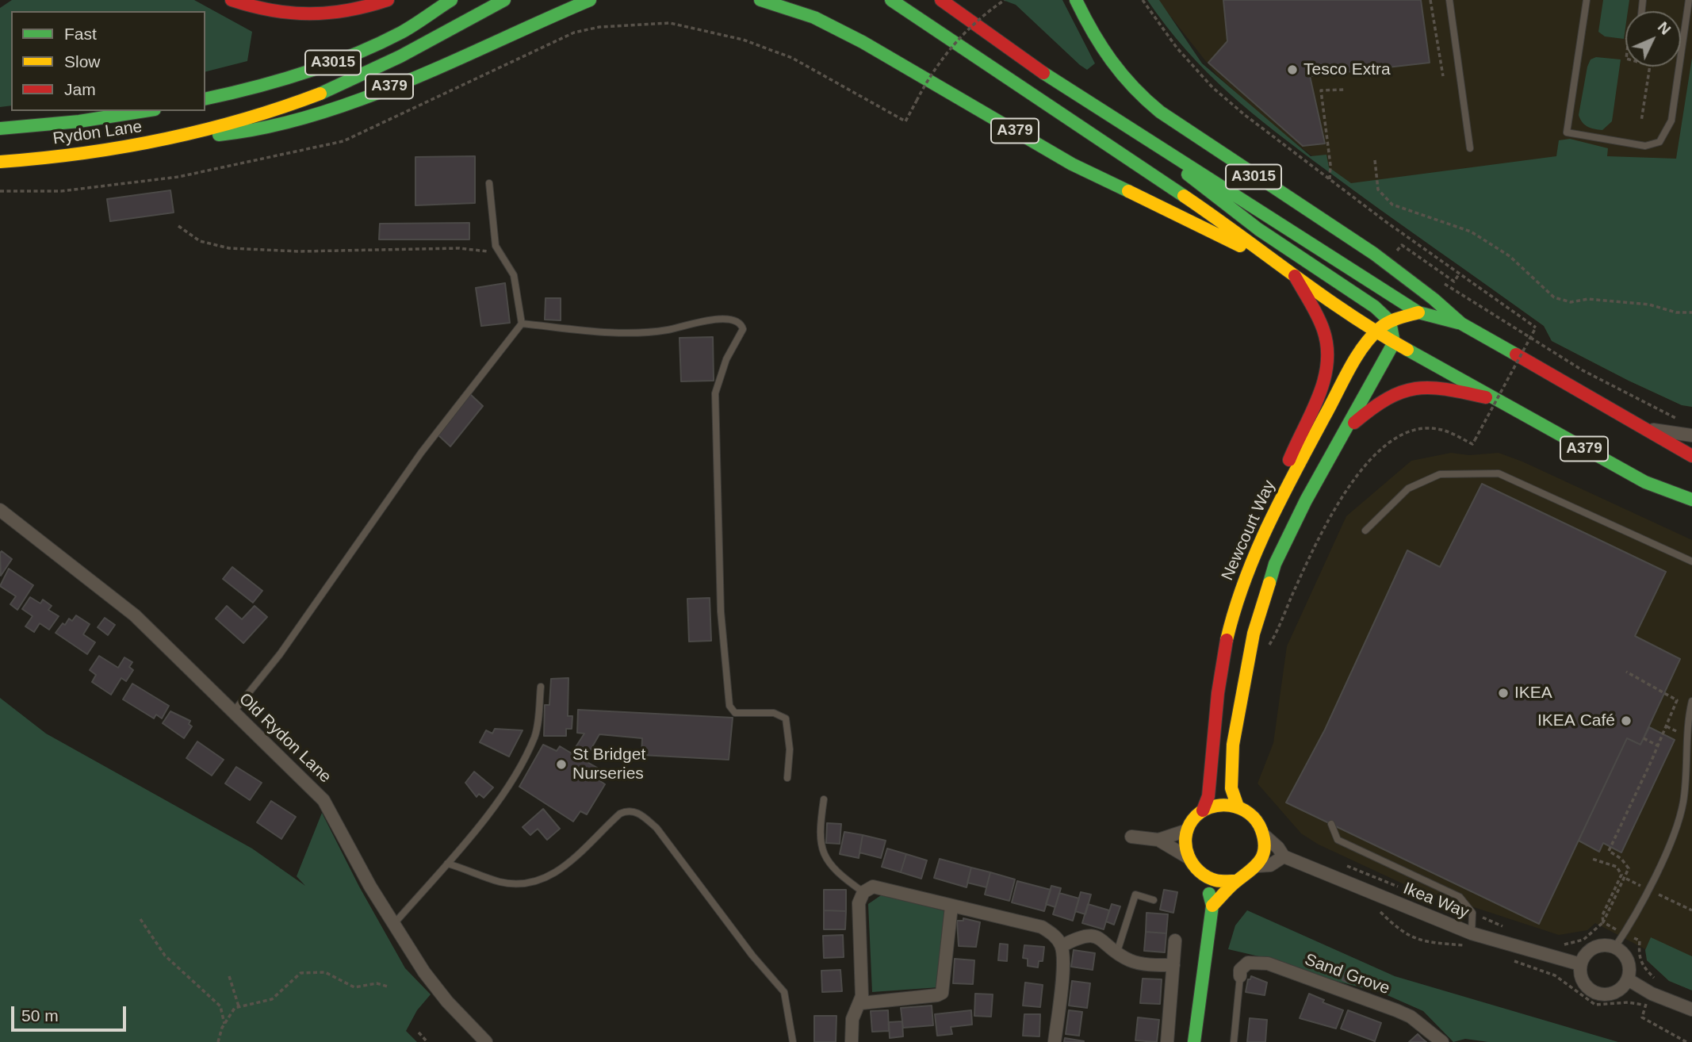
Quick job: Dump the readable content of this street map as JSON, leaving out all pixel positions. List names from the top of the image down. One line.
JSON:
{"streets":{"main road":["A3015","A379","Rydon Lane","Newcourt Way"],"street":["Old Rydon Lane","Ikea Way","Sand Grove"]},"crossings":[["A3015","A379"],["A379","Rydon Lane"],["A379","Newcourt Way"],["Newcourt Way","Ikea Way"]],"places":["Tesco Extra","IKEA","IKEA Café","St Bridget Nurseries"],"legend":["Fast","Slow","Jam"],"scale_bar":"50 m","north":"top right"}
